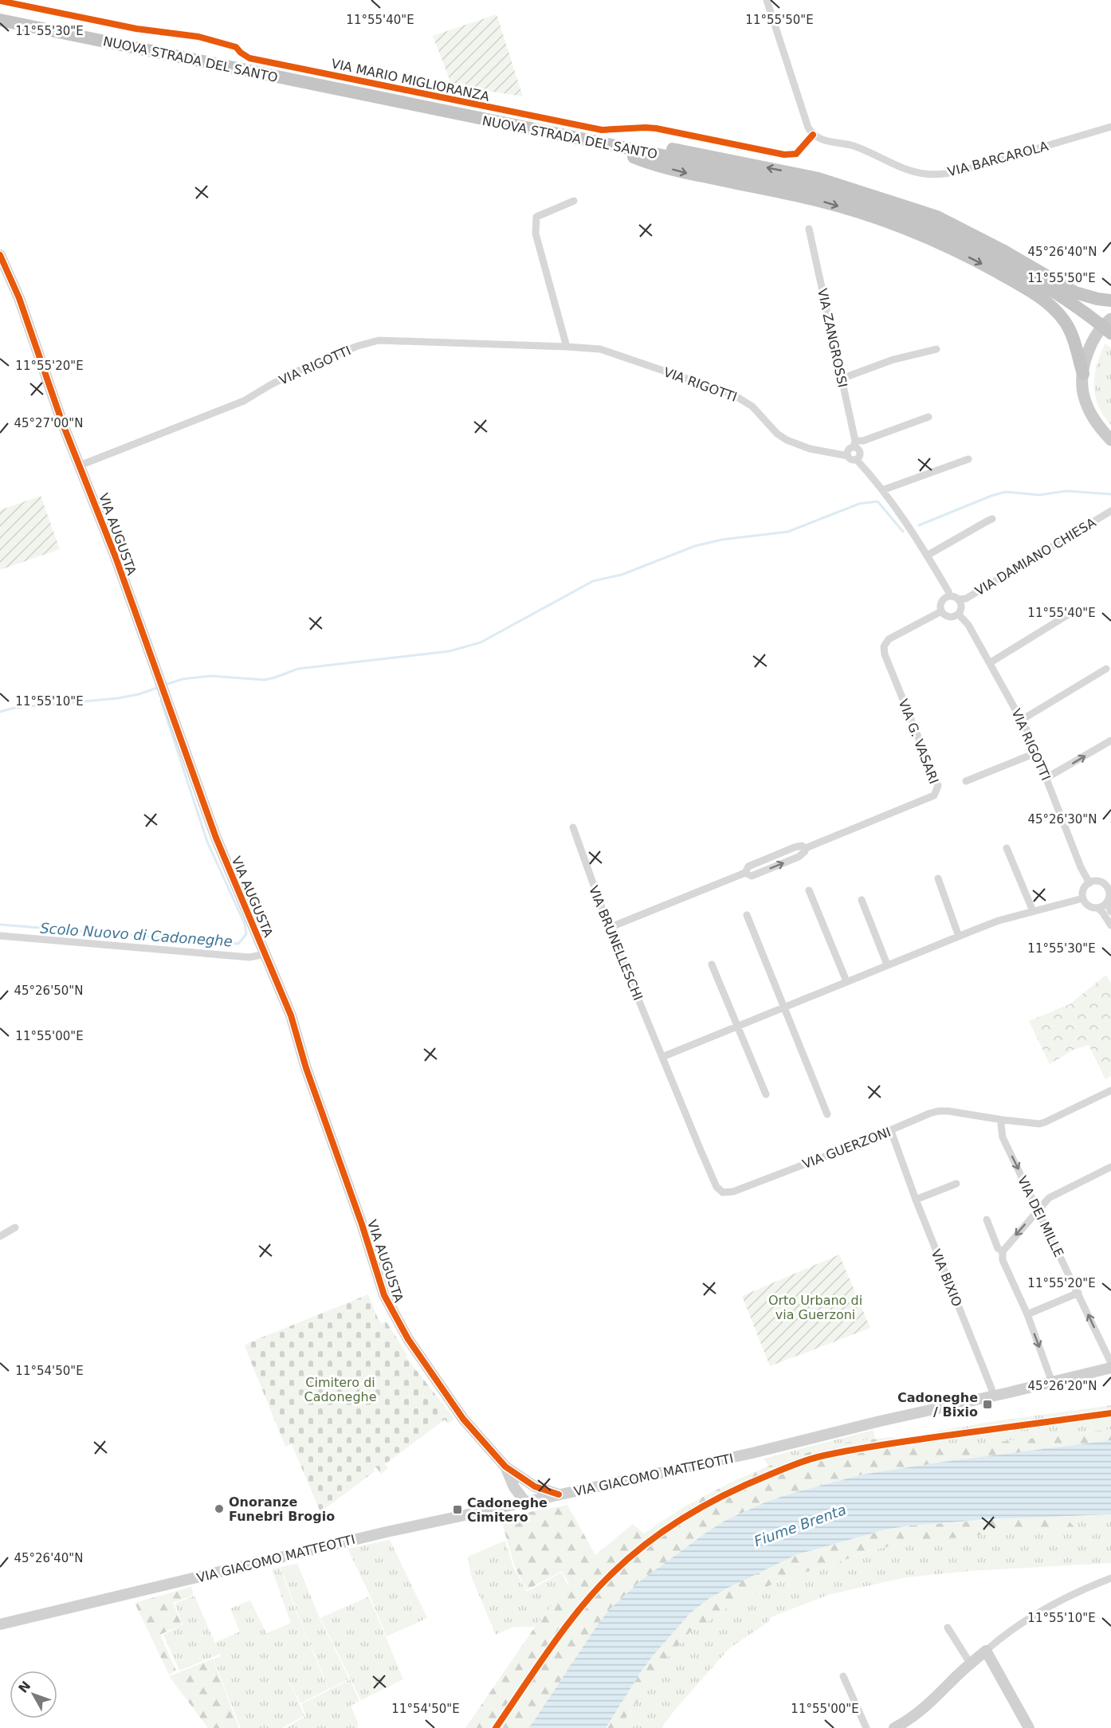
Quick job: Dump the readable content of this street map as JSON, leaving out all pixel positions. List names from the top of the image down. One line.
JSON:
{"streets":{"highway":["NUOVA STRADA DEL SANTO"],"street":["VIA MARIO MIGLIORANZA","VIA BARCAROLA","VIA ZANGROSSI","VIA RIGOTTI","VIA AUGUSTA","VIA DAMIANO CHIESA","VIA G. VASARI","VIA BRUNELLESCHI","VIA GUERZONI","VIA DEI MILLE","VIA BIXIO","VIA GIACOMO MATTEOTTI"]},"crossings":[["VIA MARIO MIGLIORANZA","VIA BARCAROLA"],["VIA ZANGROSSI","VIA RIGOTTI"],["VIA RIGOTTI","VIA AUGUSTA"],["VIA RIGOTTI","VIA DAMIANO CHIESA"],["VIA RIGOTTI","VIA G. VASARI"],["VIA AUGUSTA","VIA GIACOMO MATTEOTTI"],["VIA DAMIANO CHIESA","VIA G. VASARI"],["VIA G. VASARI","VIA BRUNELLESCHI"],["VIA BRUNELLESCHI","VIA GUERZONI"],["VIA GUERZONI","VIA DEI MILLE"],["VIA GUERZONI","VIA BIXIO"],["VIA BIXIO","VIA GIACOMO MATTEOTTI"]],"water":["Scolo Nuovo di Cadoneghe","Fiume Brenta"],"parks":["Orto Urbano di via Guerzoni","Cimitero di Cadoneghe"],"places":{"transit":["Cadoneghe / Bixio","Cadoneghe Cimitero"],"other":["Onoranze Funebri Brogio"]},"north":"top left","coordinates":["11°55'40\"E","11°55'50\"E","11°55'30\"E","45°26'40\"N","11°55'20\"E","45°27'00\"N","11°55'10\"E","45°26'30\"N","45°26'50\"N","11°55'00\"E","11°54'50\"E","45°26'20\"N"]}
